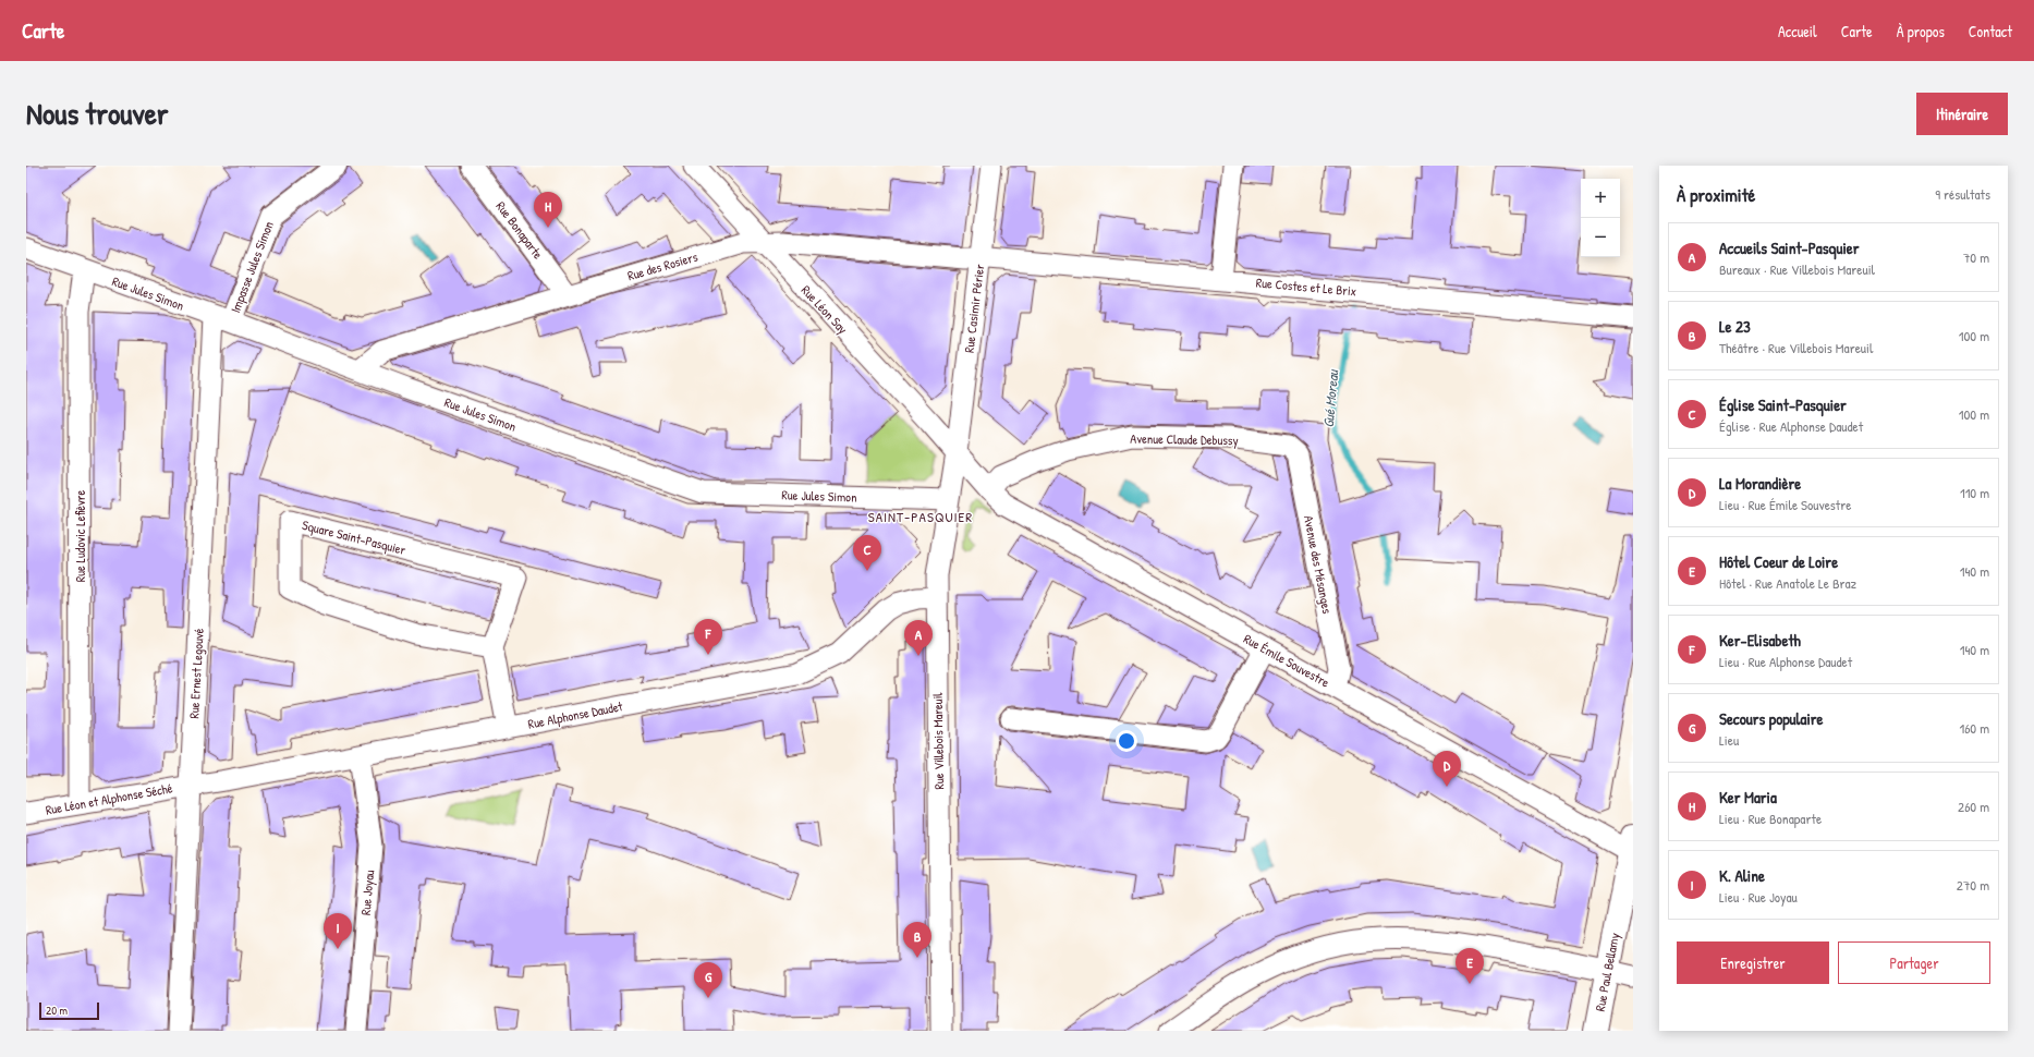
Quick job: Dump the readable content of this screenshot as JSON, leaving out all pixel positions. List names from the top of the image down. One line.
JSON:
{"streets":{"main road":["Rue Paul Bellamy"],"street":["Rue Bonaparte","Rue des Rosiers","Impasse Jules Simon","Rue Costes et Le Brix","Rue Jules Simon","Rue Casimir Périer","Rue Léon Say","Avenue Claude Debussy","Rue Ludovic Lefièvre","Square Saint-Pasquier","Avenue des Mésanges","Rue Émile Souvestre","Rue Ernest Legouvé","Rue Alphonse Daudet","Rue Villebois Mareuil","Rue Léon et Alphonse Séché","Rue Joyau"]},"crossings":[["Rue Bonaparte","Rue des Rosiers"],["Rue des Rosiers","Rue Costes et Le Brix"],["Rue des Rosiers","Rue Jules Simon"],["Rue des Rosiers","Rue Casimir Périer"],["Rue des Rosiers","Rue Léon Say"],["Impasse Jules Simon","Rue Jules Simon"],["Impasse Jules Simon","Rue Ernest Legouvé"],["Rue Costes et Le Brix","Rue Casimir Périer"],["Rue Jules Simon","Rue Ludovic Lefièvre"],["Rue Jules Simon","Rue Ernest Legouvé"],["Rue Jules Simon","Rue Villebois Mareuil"],["Rue Casimir Périer","Rue Léon Say"],["Rue Casimir Périer","Rue Émile Souvestre"],["Rue Casimir Périer","Rue Villebois Mareuil"],["Rue Léon Say","Rue Émile Souvestre"],["Rue Léon Say","Rue Villebois Mareuil"],["Avenue Claude Debussy","Avenue des Mésanges"],["Avenue Claude Debussy","Rue Émile Souvestre"],["Rue Ludovic Lefièvre","Rue Léon et Alphonse Séché"],["Square Saint-Pasquier","Rue Alphonse Daudet"],["Avenue des Mésanges","Rue Émile Souvestre"],["Rue Émile Souvestre","Rue Villebois Mareuil"],["Rue Émile Souvestre","Rue Paul Bellamy"],["Rue Ernest Legouvé","Rue Alphonse Daudet"],["Rue Ernest Legouvé","Rue Léon et Alphonse Séché"],["Rue Alphonse Daudet","Rue Villebois Mareuil"],["Rue Alphonse Daudet","Rue Léon et Alphonse Séché"],["Rue Alphonse Daudet","Rue Joyau"]],"districts":["SAINT-PASQUIER"],"water":["Gué Moreau"],"scale_bar":"20 m","page":{"header":"Carte","nav":["Accueil","Carte","À propos","Contact"],"title":"Nous trouver","buttons":["Itinéraire",["Enregistrer","Partager"]],"heading":["À proximité","9 résultats"],"map_buttons":["+","−"],"pins":["H","C","F","A","D","I","B","E","G"],"list":[{"mark":"A","name":"Accueils Saint-Pasquier","note":"Bureaux · Rue Villebois Mareuil","value":"70 m"},{"mark":"B","name":"Le 23","note":"Théâtre · Rue Villebois Mareuil","value":"100 m"},{"mark":"C","name":"Église Saint-Pasquier","note":"Église · Rue Alphonse Daudet","value":"100 m"},{"mark":"D","name":"La Morandière","note":"Lieu · Rue Émile Souvestre","value":"110 m"},{"mark":"E","name":"Hôtel Coeur de Loire","note":"Hôtel · Rue Anatole Le Braz","value":"140 m"},{"mark":"F","name":"Ker-Elisabeth","note":"Lieu · Rue Alphonse Daudet","value":"140 m"},{"mark":"G","name":"Secours populaire","note":"Lieu","value":"160 m"},{"mark":"H","name":"Ker Maria","note":"Lieu · Rue Bonaparte","value":"260 m"},{"mark":"I","name":"K. Aline","note":"Lieu · Rue Joyau","value":"270 m"}],"scale":"20 m"}}
